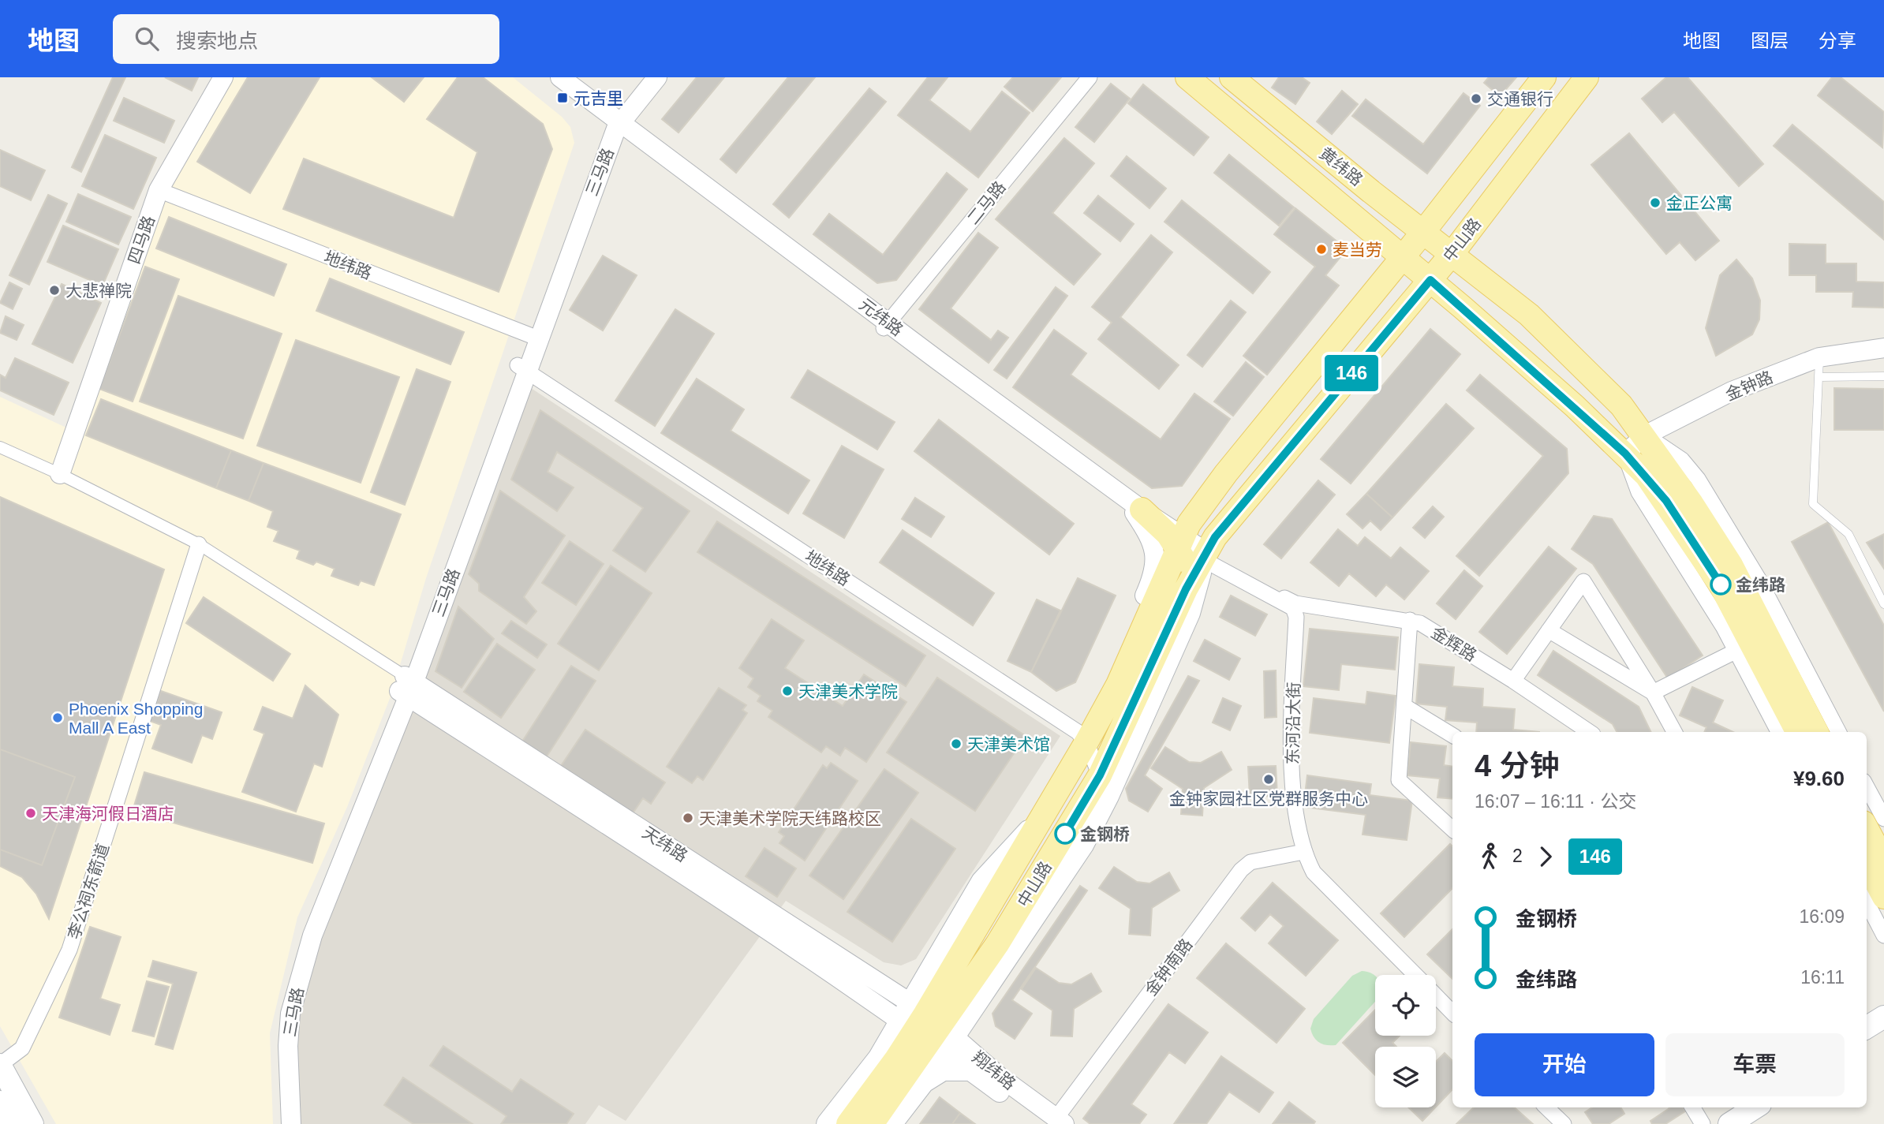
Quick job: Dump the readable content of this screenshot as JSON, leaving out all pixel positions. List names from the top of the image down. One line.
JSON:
{"streets":{"main road":["黄纬路","中山路"],"street":["三马路","二马路","四马路","地纬路","元纬路","金钟路","金辉路","东河沿大街","天纬路","李公祠东箭道","金钟南路","翔纬路"]},"crossings":[["黄纬路","中山路"],["三马路","地纬路"],["三马路","元纬路"],["三马路","天纬路"],["二马路","元纬路"],["四马路","地纬路"],["中山路","地纬路"],["中山路","金辉路"],["中山路","东河沿大街"],["中山路","天纬路"],["中山路","翔纬路"],["金辉路","东河沿大街"],["东河沿大街","金钟南路"],["天纬路","翔纬路"],["金钟南路","翔纬路"]],"places":{"transit":["元吉里"],"other":["交通银行","金正公寓","麦当劳","大悲禅院","金纬路","天津美术学院","Phoenix Shopping Mall A East","天津美术馆","金钟家园社区党群服务中心","天津海河假日酒店","天津美术学院天纬路校区","金钢桥"]},"lines":["bus line 146"],"page":{"header":"地图","search":"搜索地点","nav":["地图","图层","分享"],"on_map":"146","heading":["4 分钟","16:07 – 16:11 · 公交","¥9.60"],"legs":["2","146"],"list":[{"name":"金钢桥","value":"16:09"},{"name":"金纬路","value":"16:11"}],"buttons":["开始","车票"]}}
